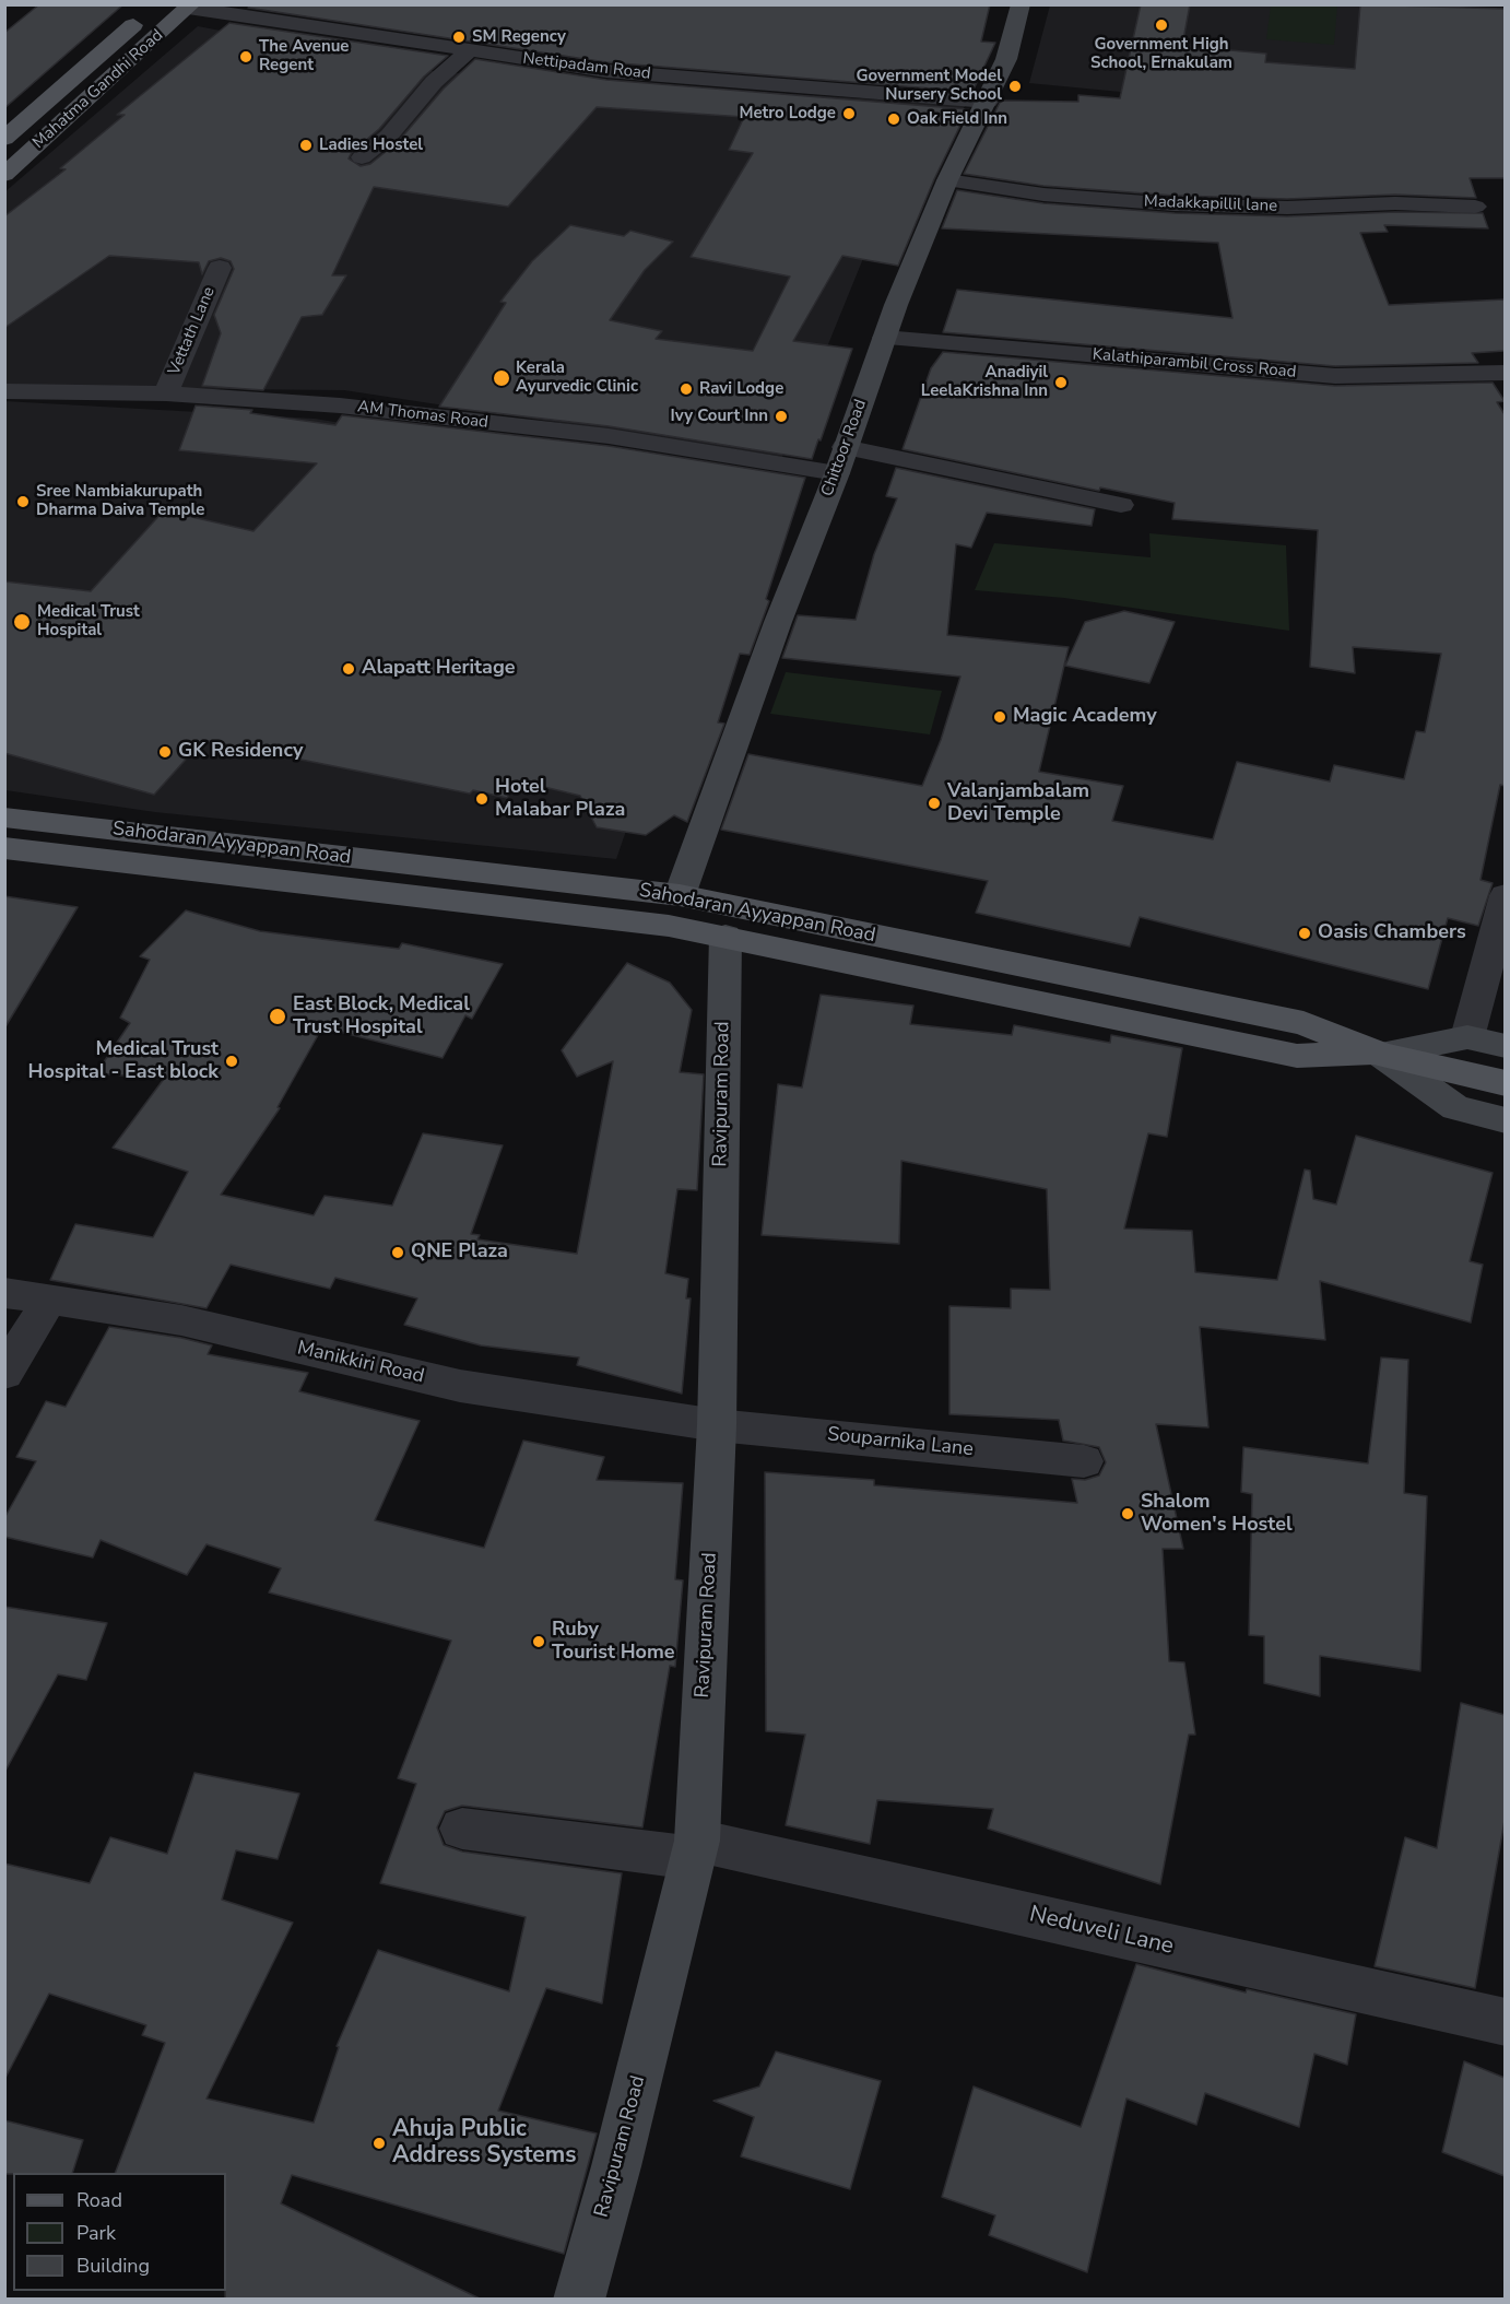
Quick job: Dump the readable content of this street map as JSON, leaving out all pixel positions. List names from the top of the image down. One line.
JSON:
{"streets":{"main road":["Mahatma Gandhi Road","Chittoor Road","Sahodaran Ayyappan Road","Ravipuram Road"],"street":["Nettipadam Road","Madakkapillil lane","Vettath Lane","Kalathiparambil Cross Road","AM Thomas Road","Manikkiri Road","Souparnika Lane","Neduveli Lane"]},"crossings":[["Nettipadam Road","Mahatma Gandhi Road"],["Nettipadam Road","Chittoor Road"],["Madakkapillil lane","Chittoor Road"],["Vettath Lane","AM Thomas Road"],["Kalathiparambil Cross Road","Chittoor Road"],["AM Thomas Road","Chittoor Road"],["Chittoor Road","Sahodaran Ayyappan Road"],["Sahodaran Ayyappan Road","Ravipuram Road"],["Ravipuram Road","Manikkiri Road"],["Ravipuram Road","Souparnika Lane"],["Ravipuram Road","Neduveli Lane"],["Manikkiri Road","Souparnika Lane"]],"places":["Government High School, Ernakulam","SM Regency","The Avenue Regent","Government Model Nursery School","Metro Lodge","Oak Field Inn","Ladies Hostel","Kerala Ayurvedic Clinic","Anadiyil LeelaKrishna Inn","Ravi Lodge","Ivy Court Inn","Sree Nambiakurupath Dharma Daiva Temple","Medical Trust Hospital","Alapatt Heritage","Magic Academy","GK Residency","Hotel Malabar Plaza","Valanjambalam Devi Temple","Oasis Chambers","East Block, Medical Trust Hospital","Medical Trust Hospital - East block","QNE Plaza","Shalom Women's Hostel","Ruby Tourist Home","Ahuja Public Address Systems"],"legend":["Road","Park","Building"]}
